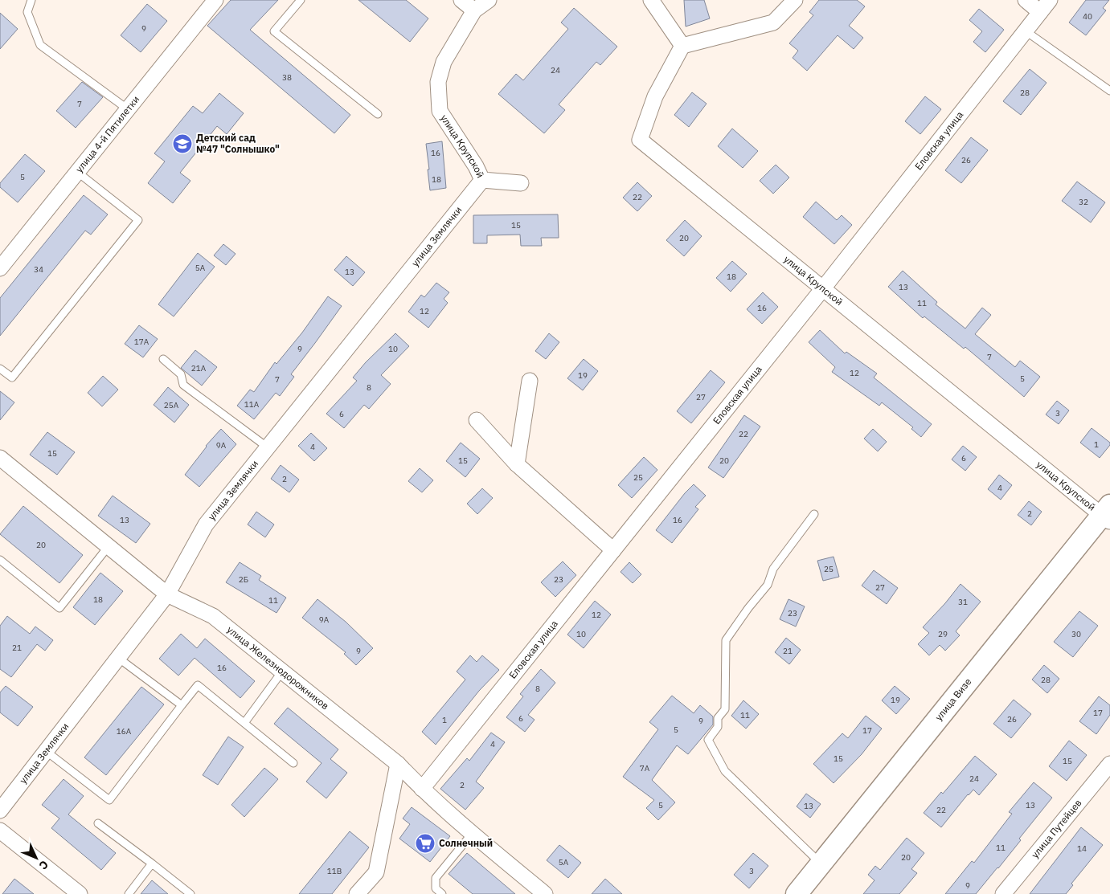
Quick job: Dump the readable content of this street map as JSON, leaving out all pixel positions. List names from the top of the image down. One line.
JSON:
{"streets":{"street":["улица 4-й Пятилетки","Еловская улица","улица Крупской","улица Землячки","улица Железнодорожников","улица Визе","улица Путейцев"]},"crossings":[["Еловская улица","улица Крупской"],["Еловская улица","улица Железнодорожников"],["улица Крупской","улица Землячки"],["улица Крупской","улица Визе"],["улица Землячки","улица Железнодорожников"]],"places":{"school or university":["Детский сад №47 \"Солнышко\""],"supermarket":["Солнечный"]},"house_numbers":["40","9","24","38","28","7","16","26","5","18","22","32","15","20","5А","34","13","18","13","11","16","12","17А","9","10","7","21А","12","19","5","7","8","27","11А","25А","3","6","22","1","9А","4","15","6","15","20","25","2","4","2","13","16","20","25","2Б","23","27","18","11","31","23","12","9А","10","29","30","21","9","21","16","28","8","19","17","11","6","26","1","9","5","17","16А","4","15","15","7А","24","2","5","13","13","22","11","14","20","5А","11В","3","9"],"north":"bottom right"}
